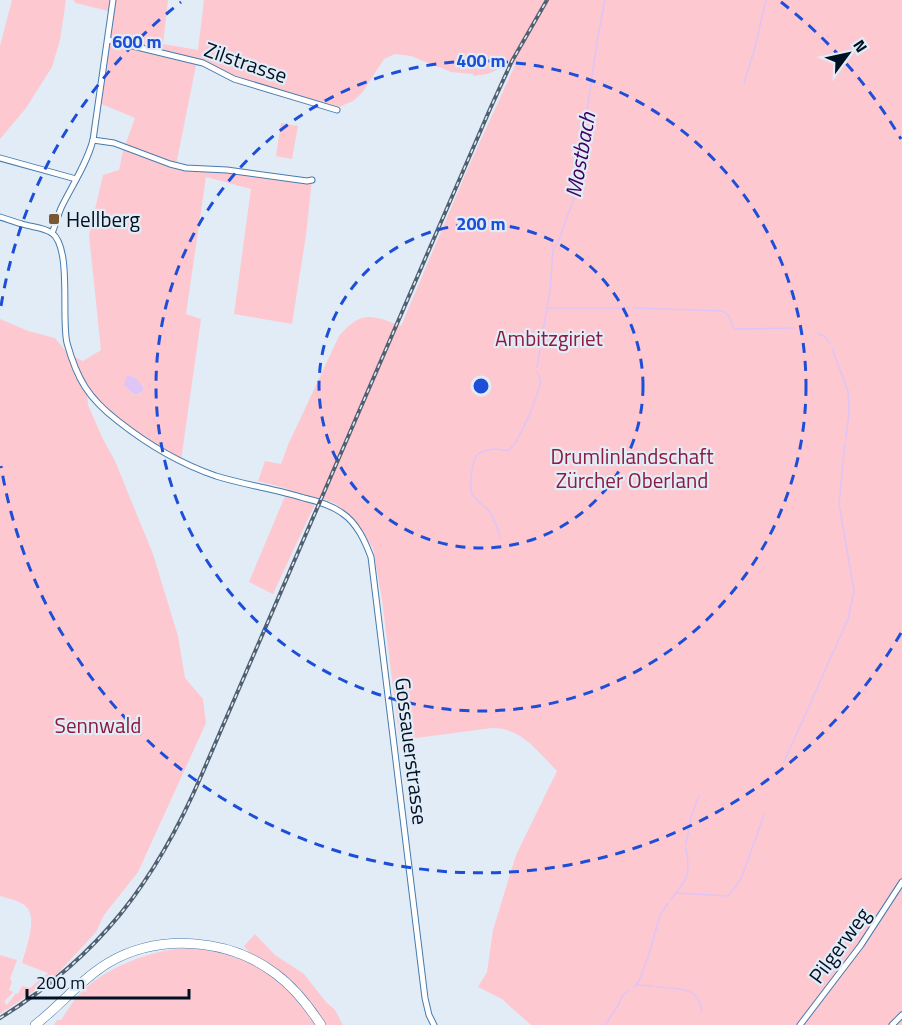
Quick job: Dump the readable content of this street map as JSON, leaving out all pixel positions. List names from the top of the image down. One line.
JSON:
{"streets":{"street":["Zilstrasse","Gossauerstrasse","Pilgerweg"]},"water":["Mostbach"],"parks":["Ambitzgiriet","Drumlinlandschaft Zürcher Oberland","Sennwald"],"places":{"transit":["Hellberg"]},"scale_bar":"200 m","north":"top right","rings":["600 m","400 m","200 m"]}
